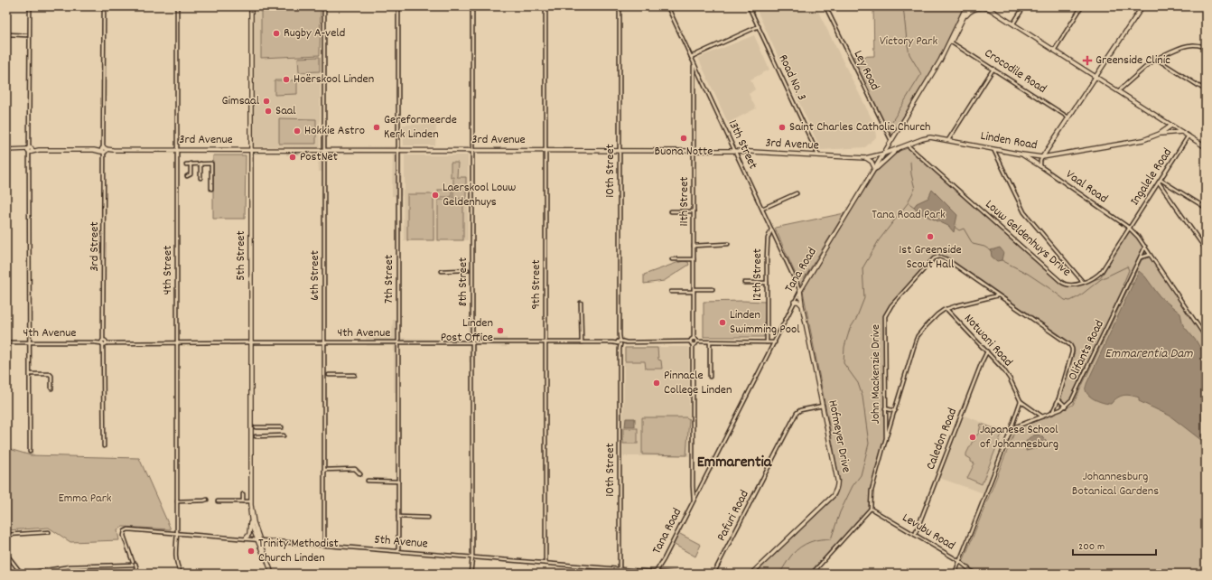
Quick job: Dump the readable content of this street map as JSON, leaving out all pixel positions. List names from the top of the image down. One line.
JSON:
{"streets":{"main road":["3rd Avenue","Linden Road","5th Street","Tana Road","Hofmeyer Drive"],"street":["Ley Road","Crocodile Road","Road No. 3","13th Street","10th Street","Ingalele Road","Vaal Road","11th Street","Louw Geldenhuys Drive","3rd Street","4th Street","12th Street","6th Street","7th Street","8th Street","9th Street","4th Avenue","Notwani Road","Olifants Road","John Mackenzie Drive","Caledon Road","Pafuri Road","Levubu Road","5th Avenue"]},"crossings":[["Ley Road","Tana Road"],["Crocodile Road","Tana Road"],["Road No. 3","3rd Avenue"],["3rd Avenue","Linden Road"],["3rd Avenue","13th Street"],["3rd Avenue","10th Street"],["3rd Avenue","11th Street"],["3rd Avenue","3rd Street"],["3rd Avenue","5th Street"],["3rd Avenue","4th Street"],["3rd Avenue","Tana Road"],["3rd Avenue","6th Street"],["3rd Avenue","7th Street"],["3rd Avenue","8th Street"],["3rd Avenue","9th Street"],["Linden Road","Louw Geldenhuys Drive"],["Linden Road","Tana Road"],["13th Street","11th Street"],["13th Street","Tana Road"],["13th Street","12th Street"],["13th Street","Hofmeyer Drive"],["10th Street","4th Avenue"],["10th Street","5th Avenue"],["Ingalele Road","Vaal Road"],["Ingalele Road","Louw Geldenhuys Drive"],["Vaal Road","Louw Geldenhuys Drive"],["11th Street","4th Avenue"],["3rd Street","4th Avenue"],["5th Street","4th Avenue"],["5th Street","5th Avenue"],["4th Street","4th Avenue"],["4th Street","5th Avenue"],["Tana Road","Hofmeyer Drive"],["Tana Road","5th Avenue"],["6th Street","4th Avenue"],["6th Street","5th Avenue"],["7th Street","4th Avenue"],["7th Street","5th Avenue"],["8th Street","4th Avenue"],["8th Street","5th Avenue"],["9th Street","4th Avenue"],["9th Street","5th Avenue"],["Notwani Road","Olifants Road"],["Notwani Road","Caledon Road"],["Olifants Road","John Mackenzie Drive"],["John Mackenzie Drive","Levubu Road"],["Hofmeyer Drive","Pafuri Road"],["Caledon Road","Levubu Road"]],"districts":["Emmarentia"],"water":["Emmarentia Dam"],"parks":["Victory Park","Tana Road Park","Johannesburg Botanical Gardens","Emma Park"],"places":{"other":["Rugby A-veld","Hoërskool Linden","Gimsaal","Saal","Gereformeerde Kerk Linden","Saint Charles Catholic Church","Hokkie Astro","Buona Notte","PostNet","Laerskool Louw Geldenhuys","1st Greenside Scout Hall","Linden Swimming Pool","Linden Post Office","Pinnacle College Linden","Japanese School of Johannesburg","Trinity Methodist Church Linden"],"health":["Greenside Clinic"]},"scale_bar":"200 m"}
